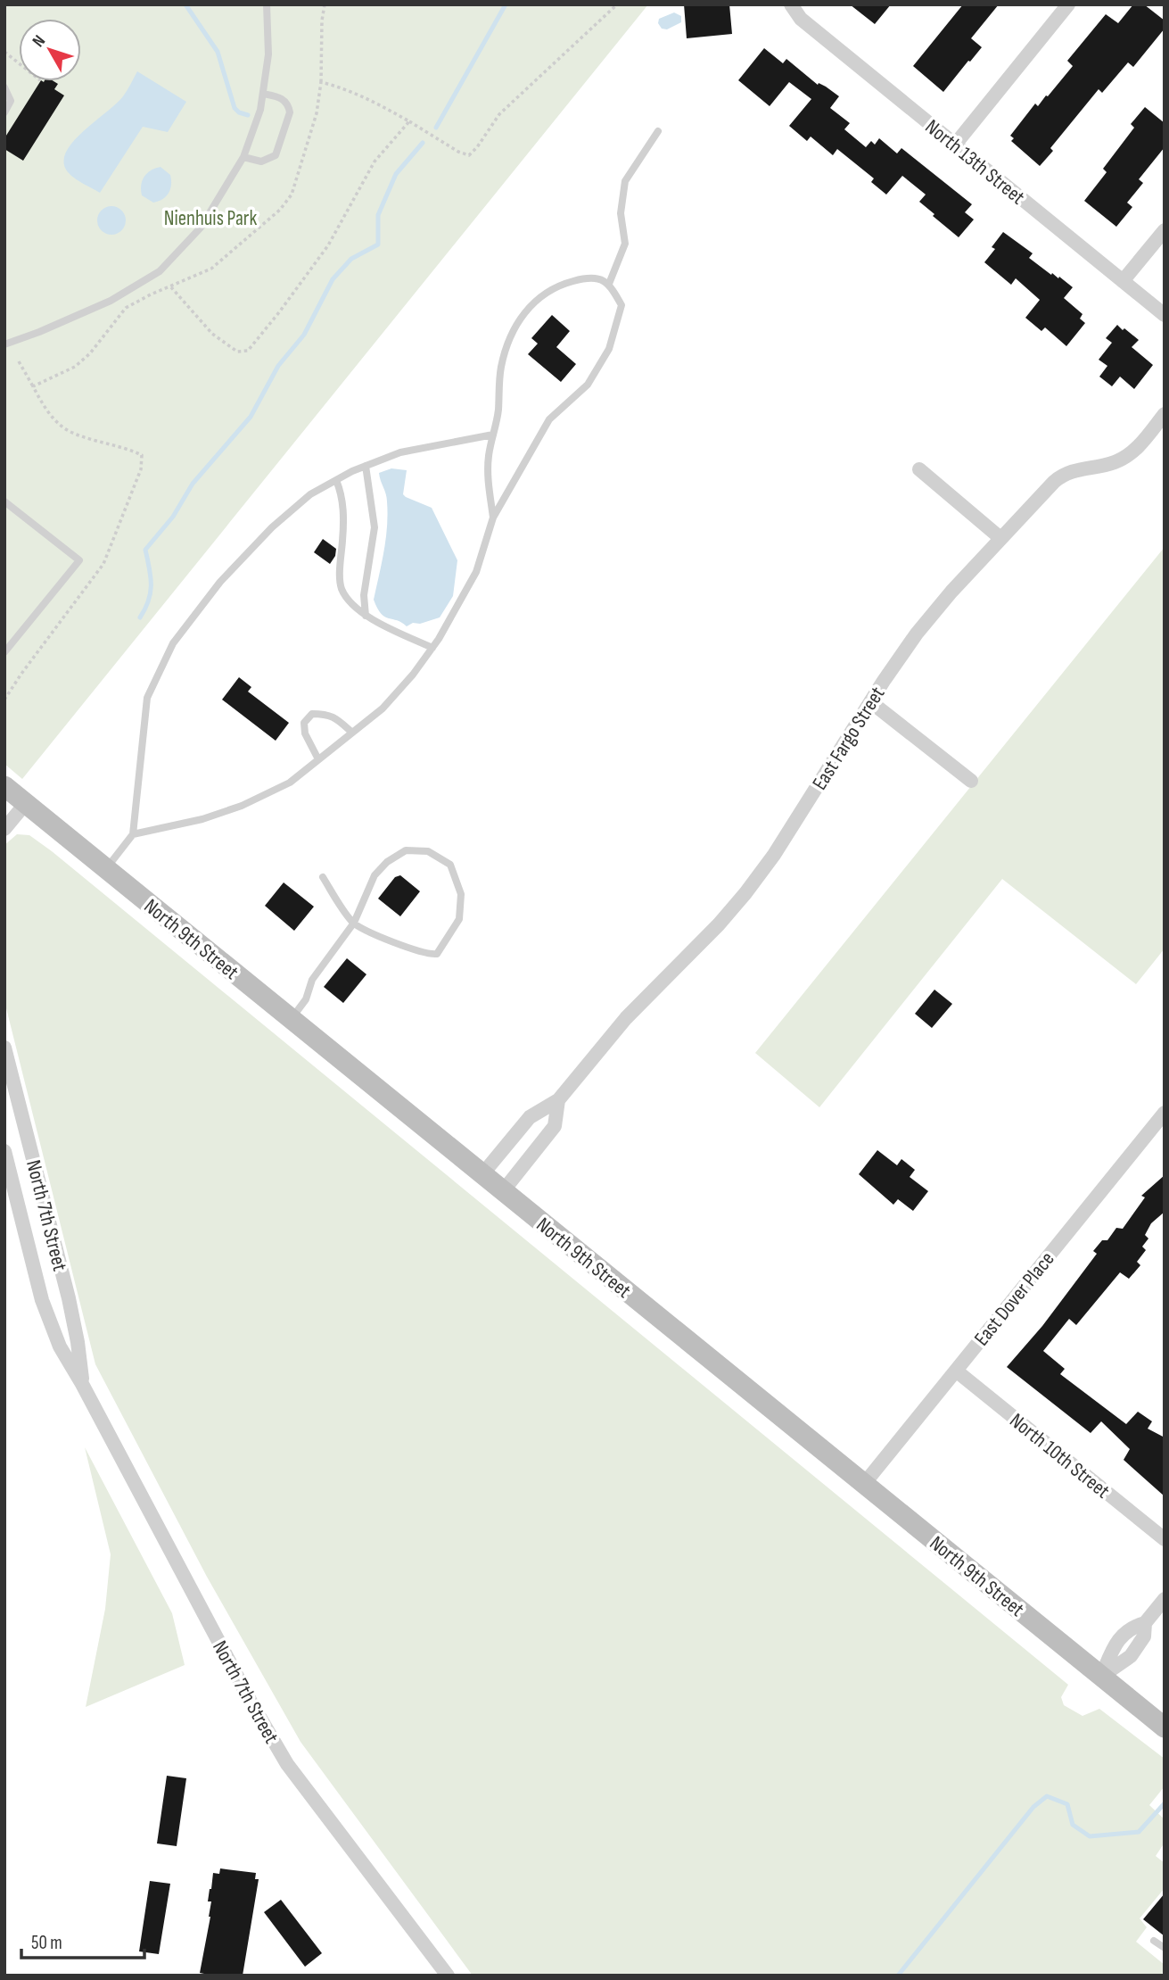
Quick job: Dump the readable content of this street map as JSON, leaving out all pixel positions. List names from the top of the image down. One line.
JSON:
{"streets":{"main road":["North 9th Street"],"street":["North 13th Street","East Fargo Street","North 7th Street","East Dover Place","North 10th Street"]},"crossings":[["East Fargo Street","North 9th Street"],["North 9th Street","East Dover Place"],["East Dover Place","North 10th Street"]],"parks":["Nienhuis Park"],"scale_bar":"50 m","north":"top left"}
